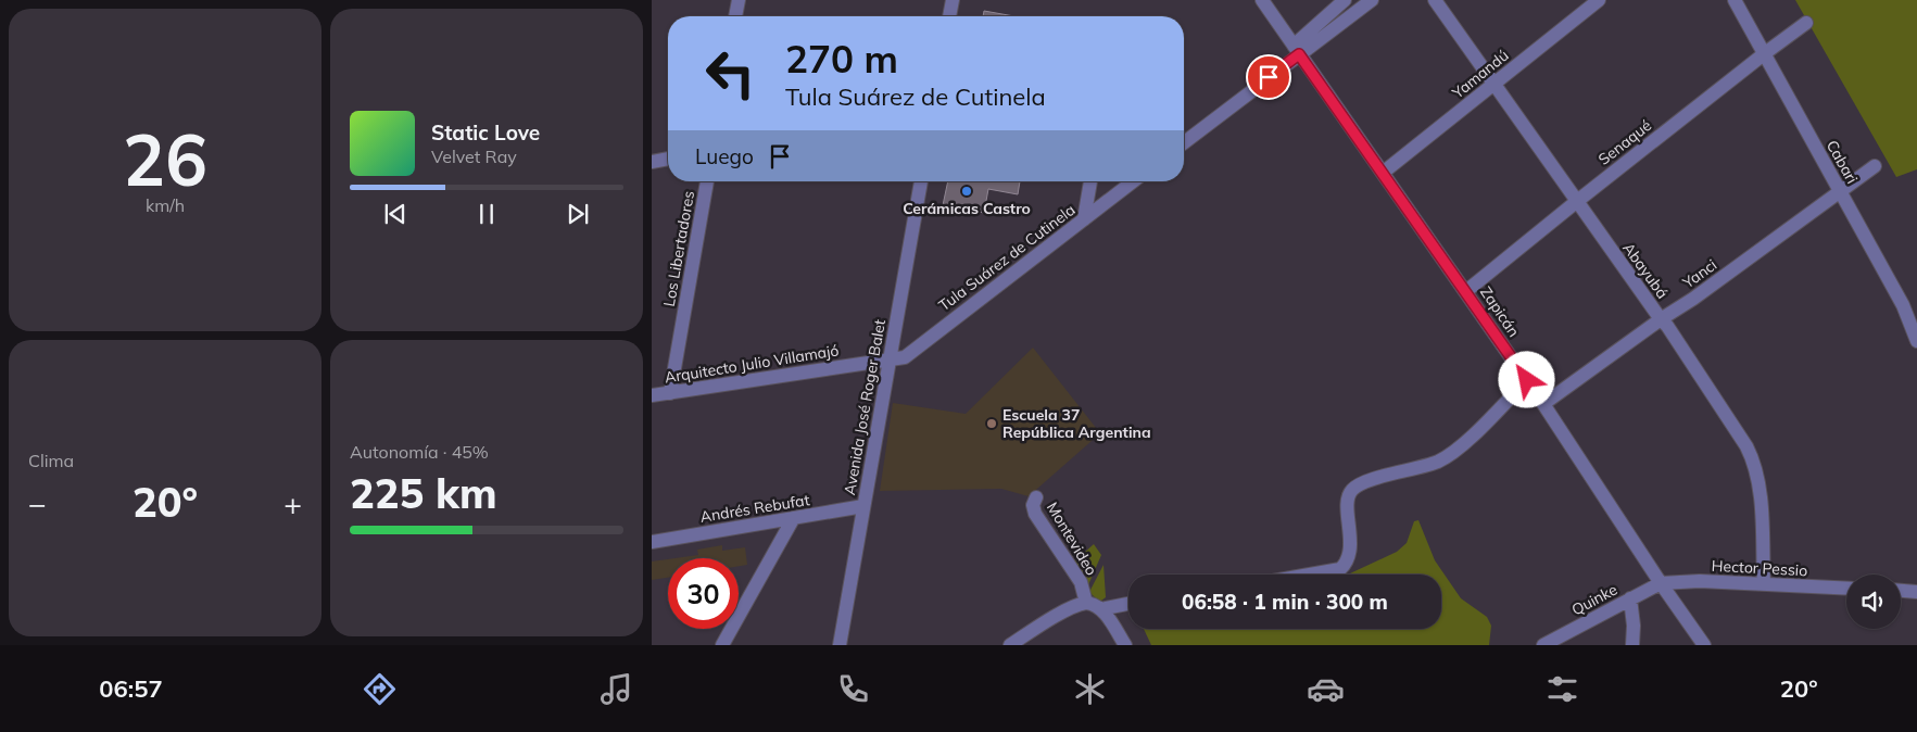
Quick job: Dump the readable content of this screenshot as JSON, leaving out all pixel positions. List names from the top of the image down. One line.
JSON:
{"streets":{"street":["Yamandú","Senaqué","Cabari","Los Libertadores","Tula Suárez de Cutinela","Abayubá","Yanci","Zapicán","Arquitecto Julio Villamajó","Avenida José Roger Balet","Andrés Rebufat","Montevideo","Hector Pessio","Quinke"]},"crossings":[["Yamandú","Abayubá"],["Yamandú","Zapicán"],["Senaqué","Cabari"],["Senaqué","Abayubá"],["Senaqué","Zapicán"],["Cabari","Yanci"],["Los Libertadores","Arquitecto Julio Villamajó"],["Tula Suárez de Cutinela","Arquitecto Julio Villamajó"],["Tula Suárez de Cutinela","Avenida José Roger Balet"],["Abayubá","Yanci"],["Abayubá","Hector Pessio"],["Yanci","Zapicán"],["Zapicán","Hector Pessio"],["Zapicán","Quinke"],["Arquitecto Julio Villamajó","Avenida José Roger Balet"],["Avenida José Roger Balet","Andrés Rebufat"],["Hector Pessio","Quinke"]],"places":["Cerámicas Castro","Escuela 37 República Argentina"],"page":{"tile":[["26","km/h"],"Clima",["Autonomía · 45%","225 km"]],"turn":["270 m","Tula Suárez de Cutinela"],"song":["Static Love","Velvet Ray"],"then":"Luego","heat":["−","20°","+"],"limit":"30","trip":"06:58 · 1 min · 300 m","tabs":["06:57","20°"]}}
